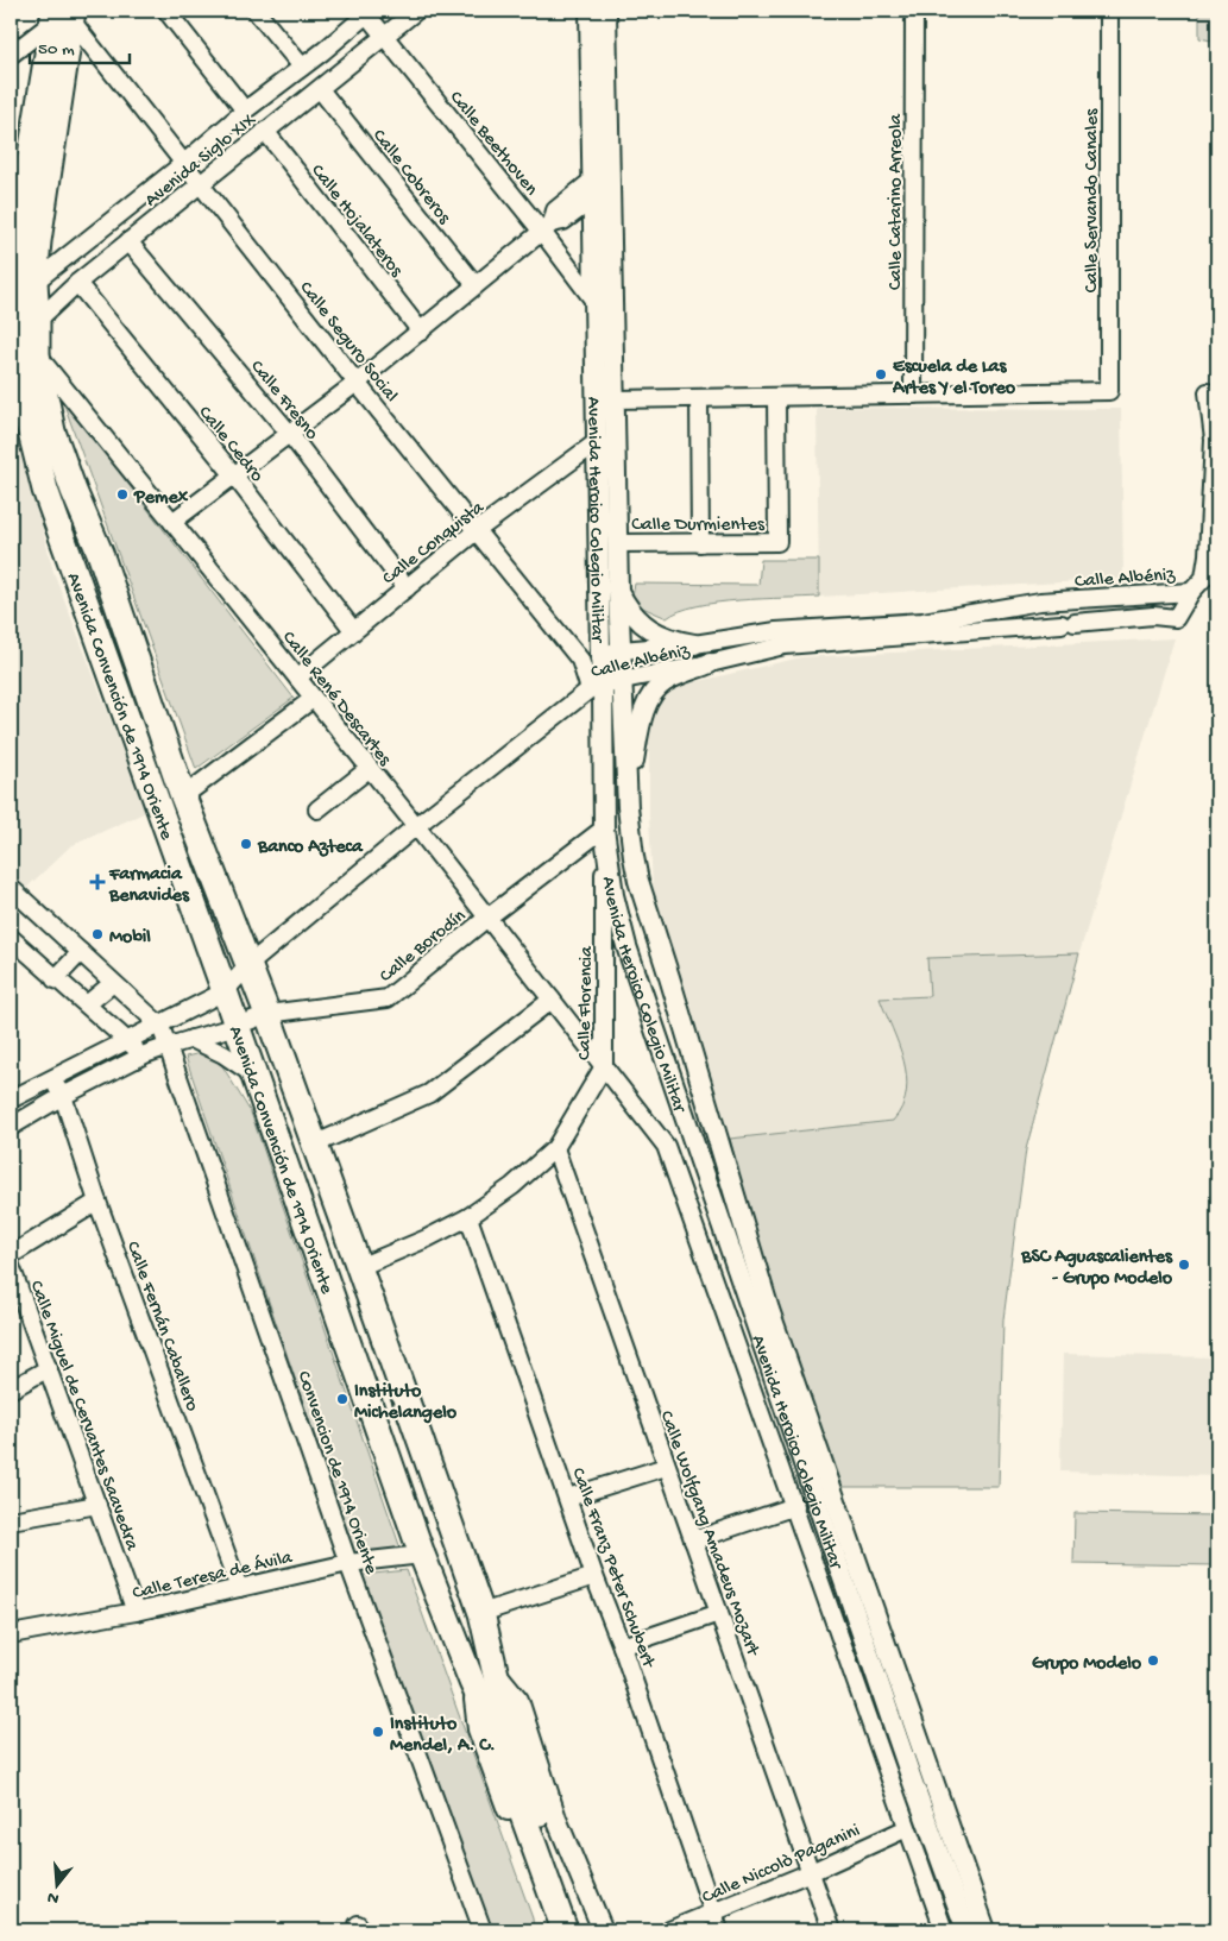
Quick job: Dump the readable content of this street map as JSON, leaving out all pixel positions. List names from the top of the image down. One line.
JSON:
{"streets":{"main road":["Avenida Convención de 1914 Oriente"],"street":["Calle Beethoven","Avenida Siglo XIX","Calle Cobreros","Calle Servando Canales","Calle Catarino Arreola","Calle Hojalateros","Calle Seguro Social","Calle Fresno","Calle Cedro","Avenida Heroico Colegio Militar","Calle Durmientes","Calle Conquista","Calle Albéniz","Calle René Descartes","Calle Borodín","Calle Florencia","Calle Fernán Caballero","Calle Miguel de Cervantes Saavedra","Convencion de 1914 Oriente","Calle Wolfgang Amadeus Mozart","Calle Franz Peter Schubert","Calle Teresa de Ávila","Calle Niccolò Paganini"]},"crossings":[["Calle Beethoven","Avenida Siglo XIX"],["Calle Beethoven","Avenida Heroico Colegio Militar"],["Avenida Siglo XIX","Calle Cobreros"],["Avenida Siglo XIX","Calle Hojalateros"],["Avenida Siglo XIX","Calle Seguro Social"],["Avenida Siglo XIX","Calle Fresno"],["Avenida Siglo XIX","Calle Cedro"],["Avenida Siglo XIX","Avenida Convención de 1914 Oriente"],["Calle Servando Canales","Calle Catarino Arreola"],["Calle Seguro Social","Avenida Heroico Colegio Militar"],["Calle Seguro Social","Calle Conquista"],["Calle Seguro Social","Calle Albéniz"],["Calle Seguro Social","Avenida Convención de 1914 Oriente"],["Calle Fresno","Calle Conquista"],["Calle Cedro","Calle Conquista"],["Avenida Heroico Colegio Militar","Calle Durmientes"],["Avenida Heroico Colegio Militar","Calle Conquista"],["Avenida Heroico Colegio Militar","Calle Albéniz"],["Avenida Heroico Colegio Militar","Calle René Descartes"],["Avenida Heroico Colegio Militar","Calle Borodín"],["Avenida Heroico Colegio Militar","Calle Florencia"],["Avenida Heroico Colegio Militar","Calle Niccolò Paganini"],["Calle Conquista","Calle René Descartes"],["Calle Albéniz","Calle René Descartes"],["Calle Albéniz","Avenida Convención de 1914 Oriente"],["Calle Albéniz","Calle Fernán Caballero"],["Calle Albéniz","Convencion de 1914 Oriente"],["Calle René Descartes","Avenida Convención de 1914 Oriente"],["Calle René Descartes","Calle Borodín"],["Calle René Descartes","Calle Florencia"],["Avenida Convención de 1914 Oriente","Calle Borodín"],["Avenida Convención de 1914 Oriente","Calle Florencia"],["Avenida Convención de 1914 Oriente","Calle Teresa de Ávila"],["Calle Borodín","Calle Florencia"],["Calle Borodín","Calle Fernán Caballero"],["Calle Borodín","Convencion de 1914 Oriente"],["Calle Florencia","Calle Wolfgang Amadeus Mozart"],["Calle Florencia","Calle Franz Peter Schubert"],["Calle Fernán Caballero","Calle Teresa de Ávila"],["Calle Miguel de Cervantes Saavedra","Calle Teresa de Ávila"],["Convencion de 1914 Oriente","Calle Teresa de Ávila"],["Calle Wolfgang Amadeus Mozart","Calle Niccolò Paganini"],["Calle Franz Peter Schubert","Calle Niccolò Paganini"]],"places":{"other":["Escuela de Las Artes Y el Toreo","Pemex","Banco Azteca","Mobil","BSC Aguascalientes - Grupo Modelo","Instituto Michelangelo","Grupo Modelo","Instituto Mendel, A. C."],"health":["Farmacia Benavides"]},"scale_bar":"50 m","north":"bottom"}
